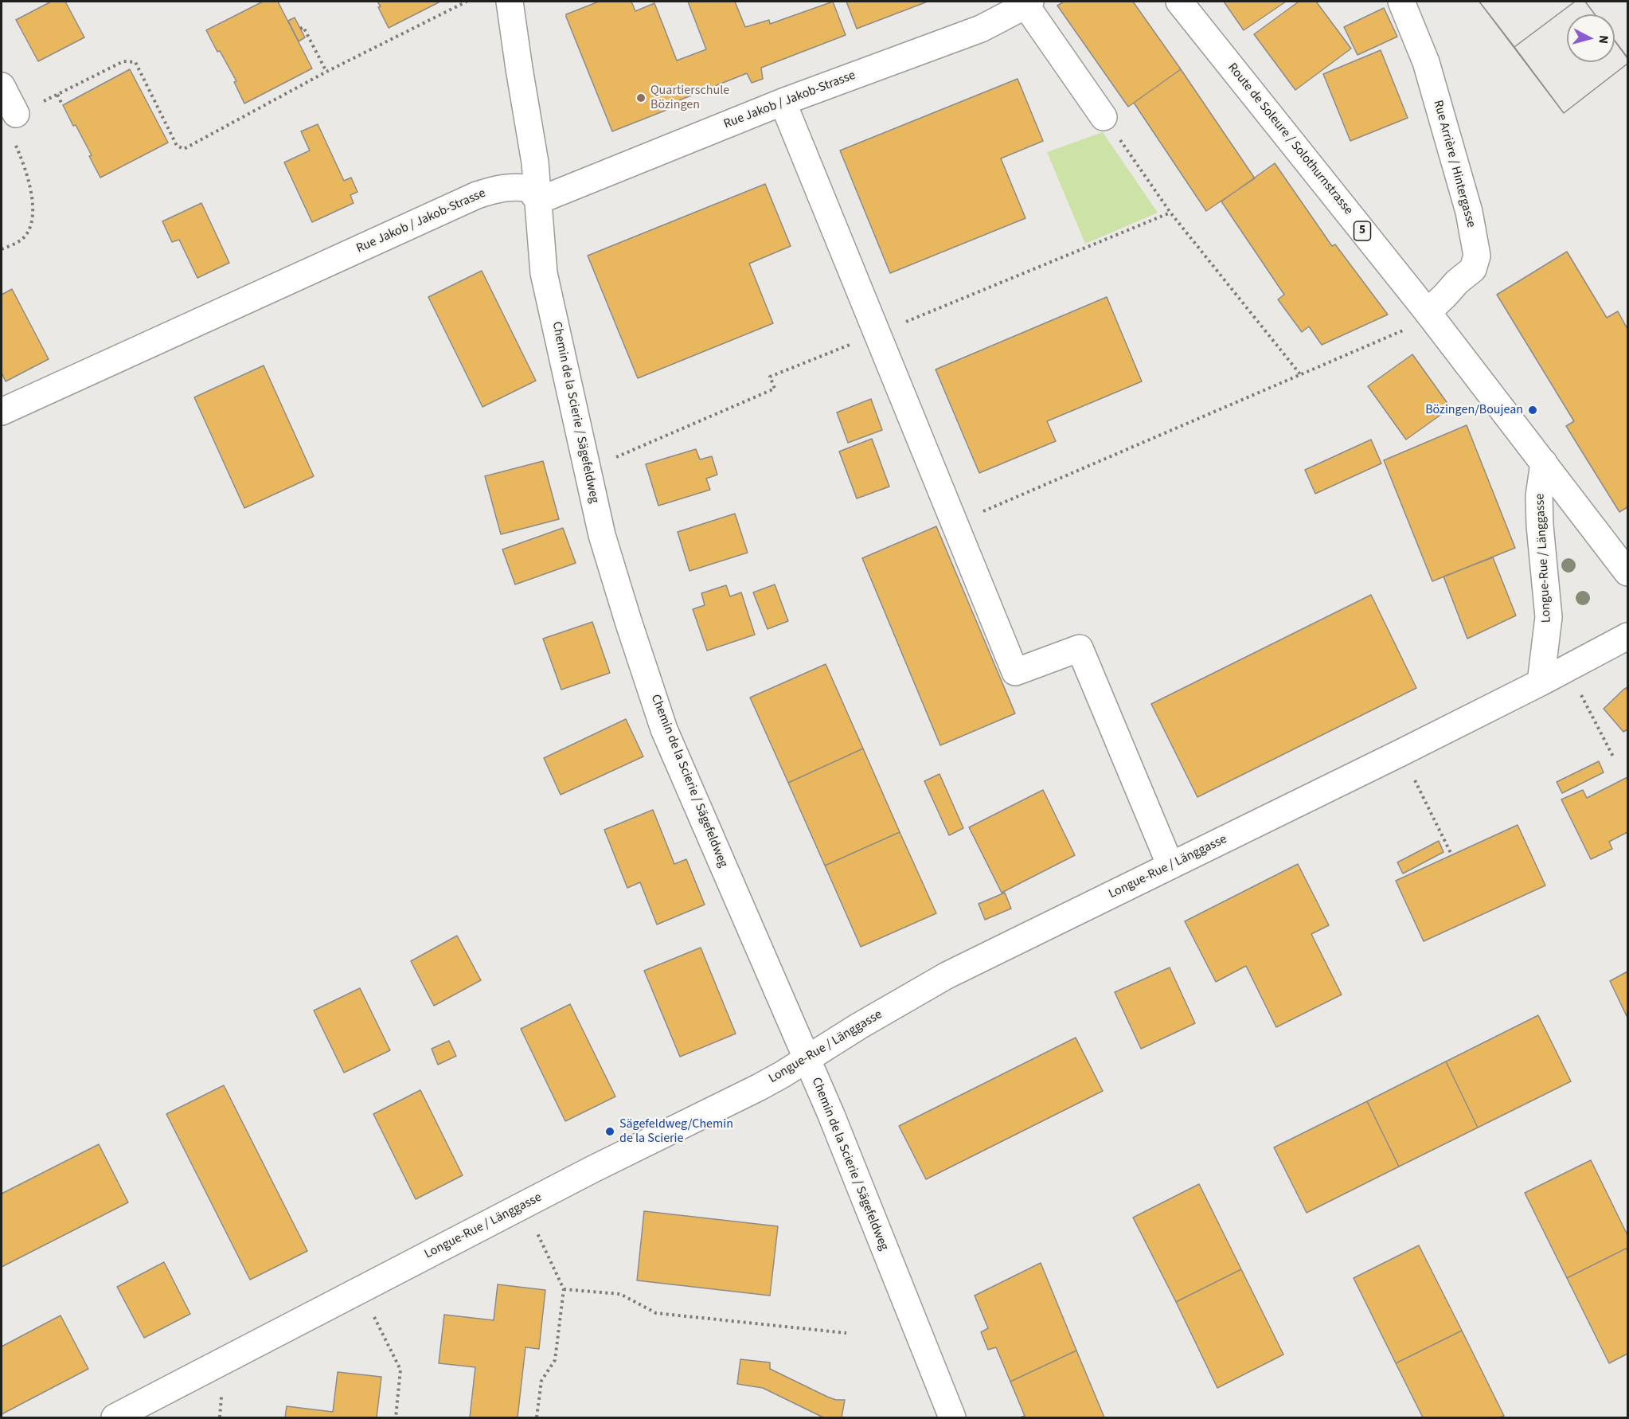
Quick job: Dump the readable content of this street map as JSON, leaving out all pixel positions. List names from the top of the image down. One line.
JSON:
{"streets":{"street":["Rue Jakob / Jakob-Strasse","Route de Soleure / Solothurnstrasse","Rue Arrière / Hintergasse","5","Chemin de la Scierie / Sägefeldweg","Longue-Rue / Länggasse"]},"crossings":[["Rue Jakob / Jakob-Strasse","Chemin de la Scierie / Sägefeldweg"],["Route de Soleure / Solothurnstrasse","Rue Arrière / Hintergasse"],["Route de Soleure / Solothurnstrasse","Longue-Rue / Länggasse"],["Chemin de la Scierie / Sägefeldweg","Longue-Rue / Länggasse"]],"places":["Quartierschule Bözingen","Bözingen/Boujean","Sägefeldweg/Chemin de la Scierie"],"north":"right"}
